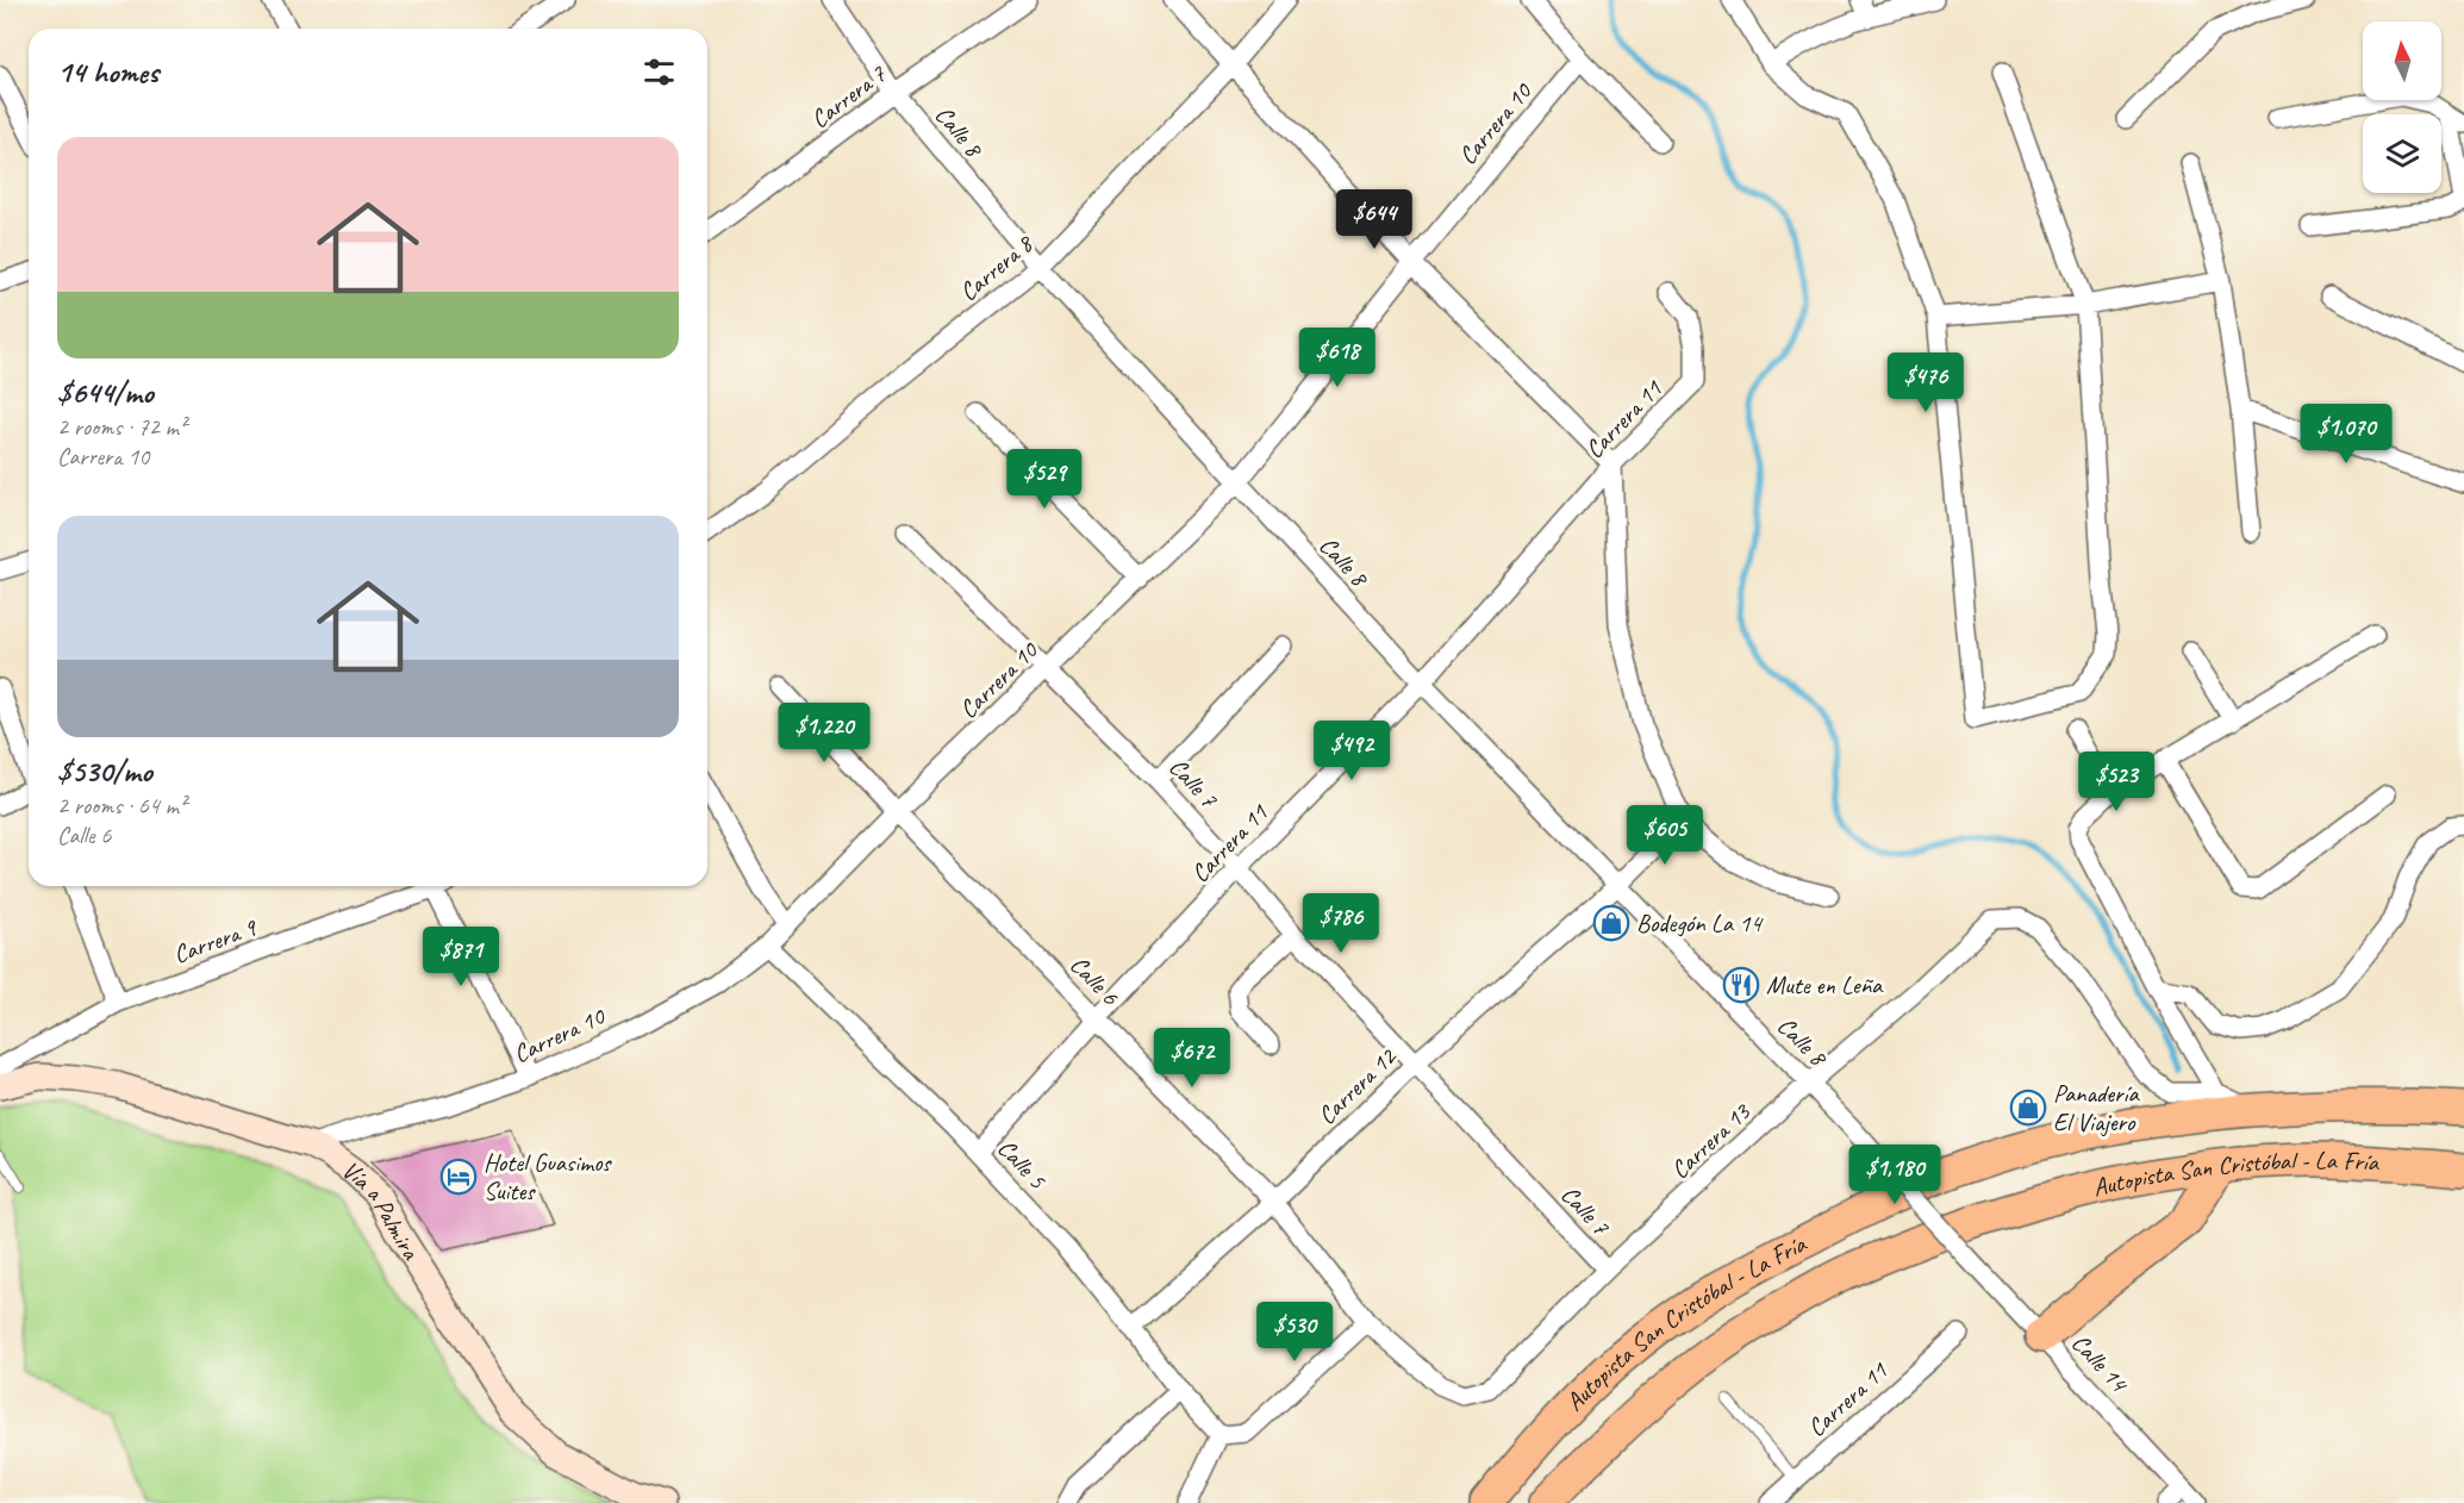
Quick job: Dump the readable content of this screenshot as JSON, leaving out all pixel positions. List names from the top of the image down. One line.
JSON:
{"streets":{"highway":["Autopista San Cristóbal - La Fría"],"street":["Carrera 7","Carrera 10","Calle 8","Carrera 8","Carrera 11","Calle 7","Carrera 9","Calle 6","Carrera 12","Carrera 13","Calle 5","Vía a Palmira","Calle 14"]},"crossings":[["Carrera 7","Calle 8"],["Carrera 10","Calle 8"],["Carrera 10","Calle 7"],["Carrera 10","Calle 6"],["Carrera 10","Calle 5"],["Carrera 10","Vía a Palmira"],["Calle 8","Carrera 8"],["Calle 8","Carrera 11"],["Calle 8","Carrera 12"],["Calle 8","Carrera 13"],["Calle 8","Calle 14"],["Carrera 11","Calle 7"],["Carrera 11","Calle 6"],["Carrera 11","Calle 5"],["Calle 7","Carrera 12"],["Calle 7","Carrera 13"],["Calle 6","Carrera 12"],["Calle 6","Carrera 13"],["Carrera 12","Calle 5"]],"places":{"shop":["Bodegón La 14","Panadería El Viajero"],"restaurant":["Mute en Leña"],"hotel":["Hotel Guasimos Suites"]},"north":"top","page":{"heading":"14 homes","list":[{"name":"$644/mo","note":"2 rooms · 72 m² · Carrera 10"},{"name":"$530/mo","note":"2 rooms · 64 m² · Calle 6"}],"price":["$644","$618","$476","$1,070","$529","$1,220","$492","$523","$605","$786","$871","$672","$1,180","$530"]}}
